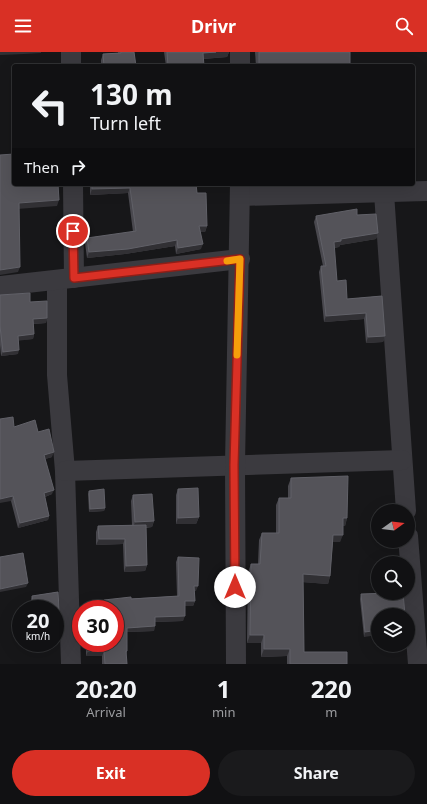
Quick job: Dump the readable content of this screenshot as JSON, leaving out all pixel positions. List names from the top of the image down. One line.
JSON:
{"north":"right","page":{"header":"Drivr","turn":["130 m","Turn left"],"then":"Then","speed":"20 km/h","limit":"30","eta":["20:20","Arrival","1","min","220","m"],"buttons":["Exit","Share"]}}
